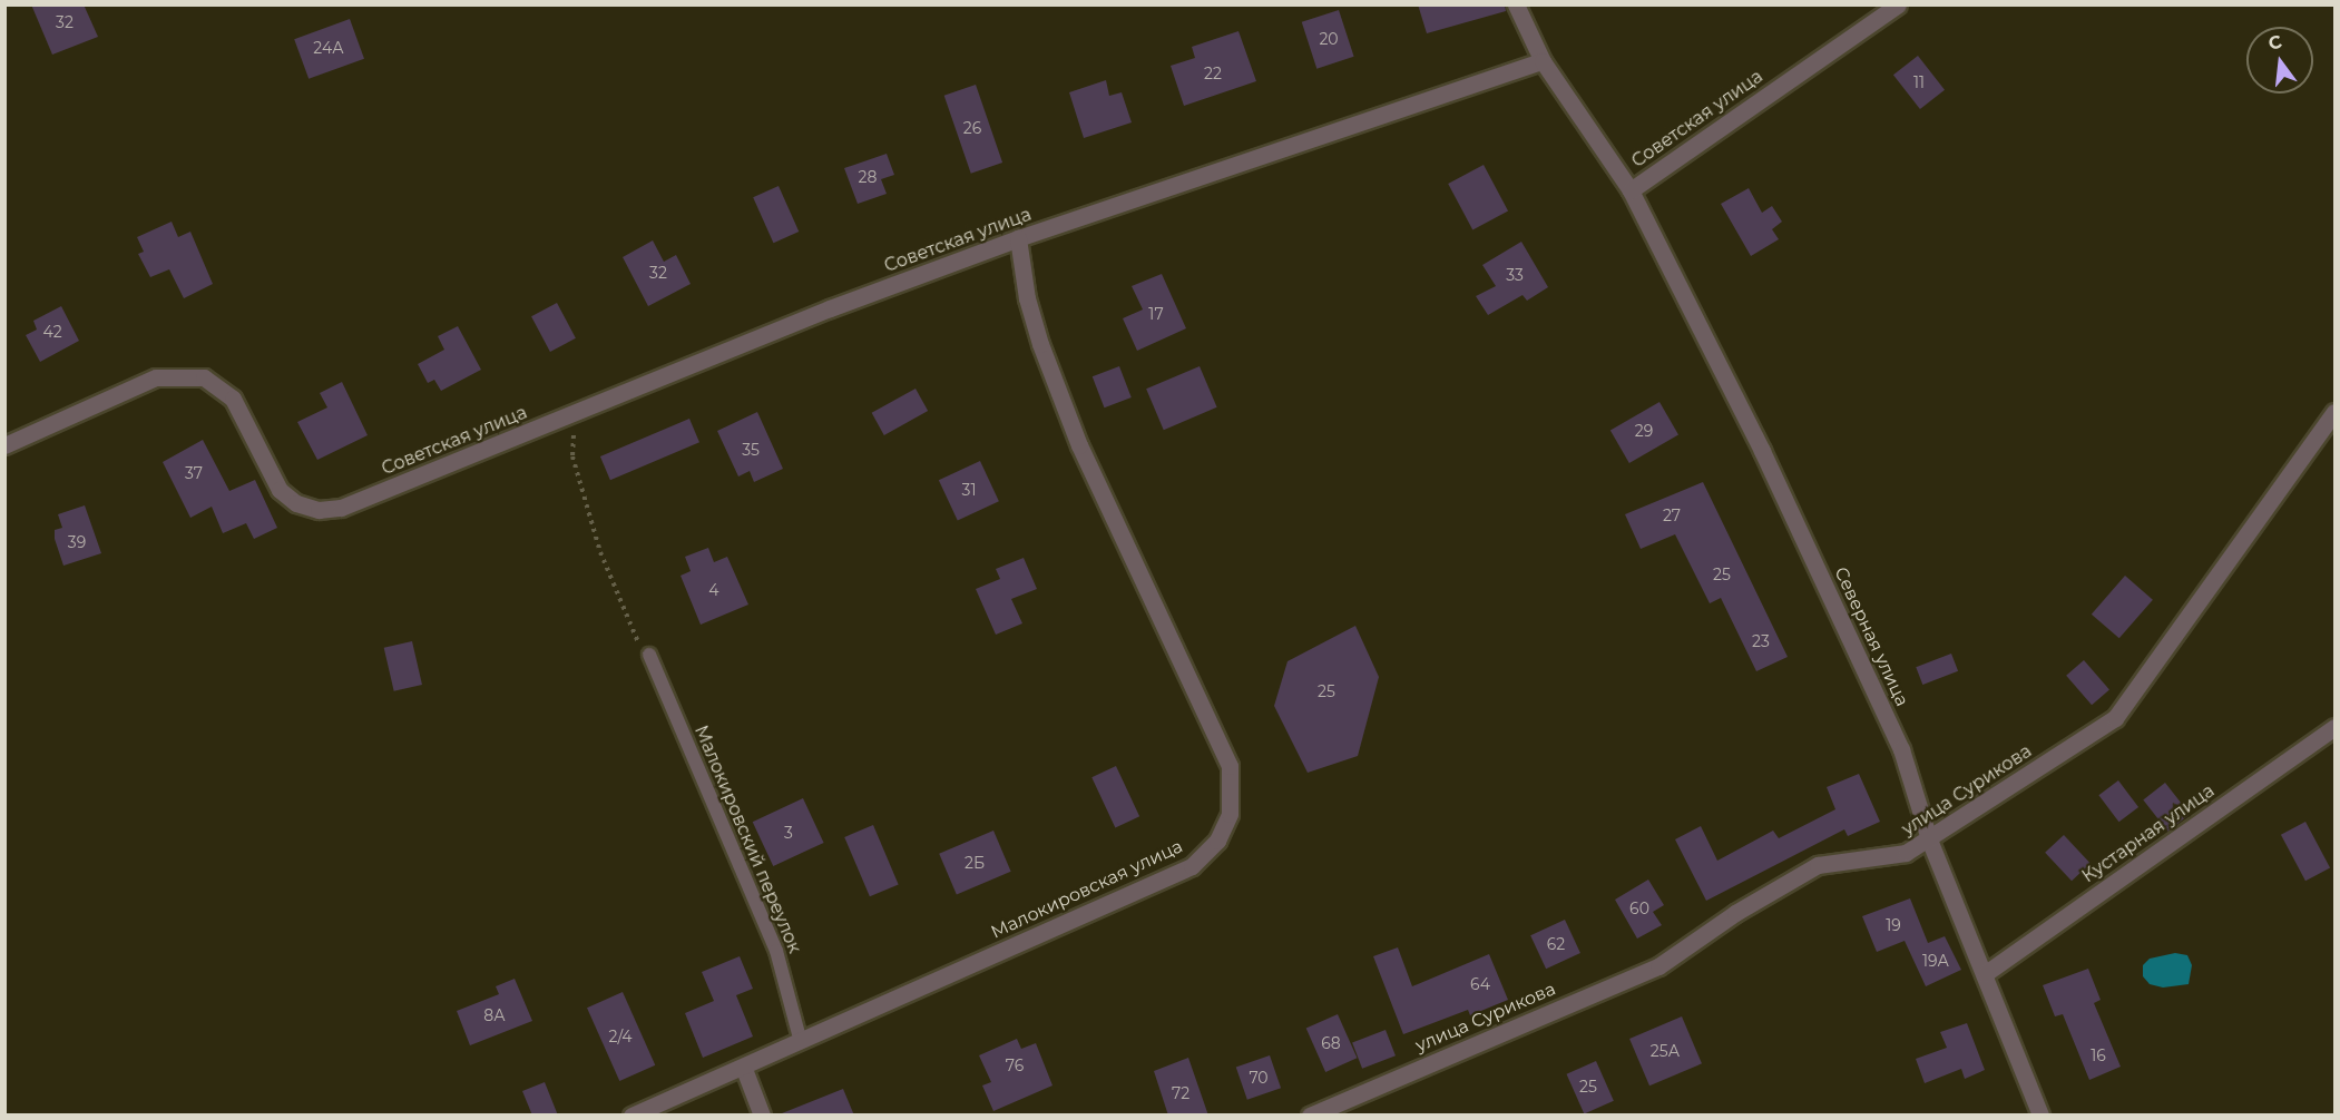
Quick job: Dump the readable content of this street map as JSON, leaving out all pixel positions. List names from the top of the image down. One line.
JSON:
{"streets":{"street":["Советская улица","Северная улица","улица Сурикова","Кустарная улица","Малокировская улица"],"lane":["Малокировский переулок"]},"crossings":[["Советская улица","Северная улица"],["Советская улица","Малокировская улица"],["Северная улица","улица Сурикова"],["Северная улица","Кустарная улица"],["Малокировский переулок","Малокировская улица"]],"house_numbers":["32","20","24А","22","11","26","28","32","33","17","42","29","35","37","31","27","39","25","4","23","25","3","2Б","60","19","62","19А","64","8А","2/4","68","25А","16","76","70","25","72"],"north":"top"}
